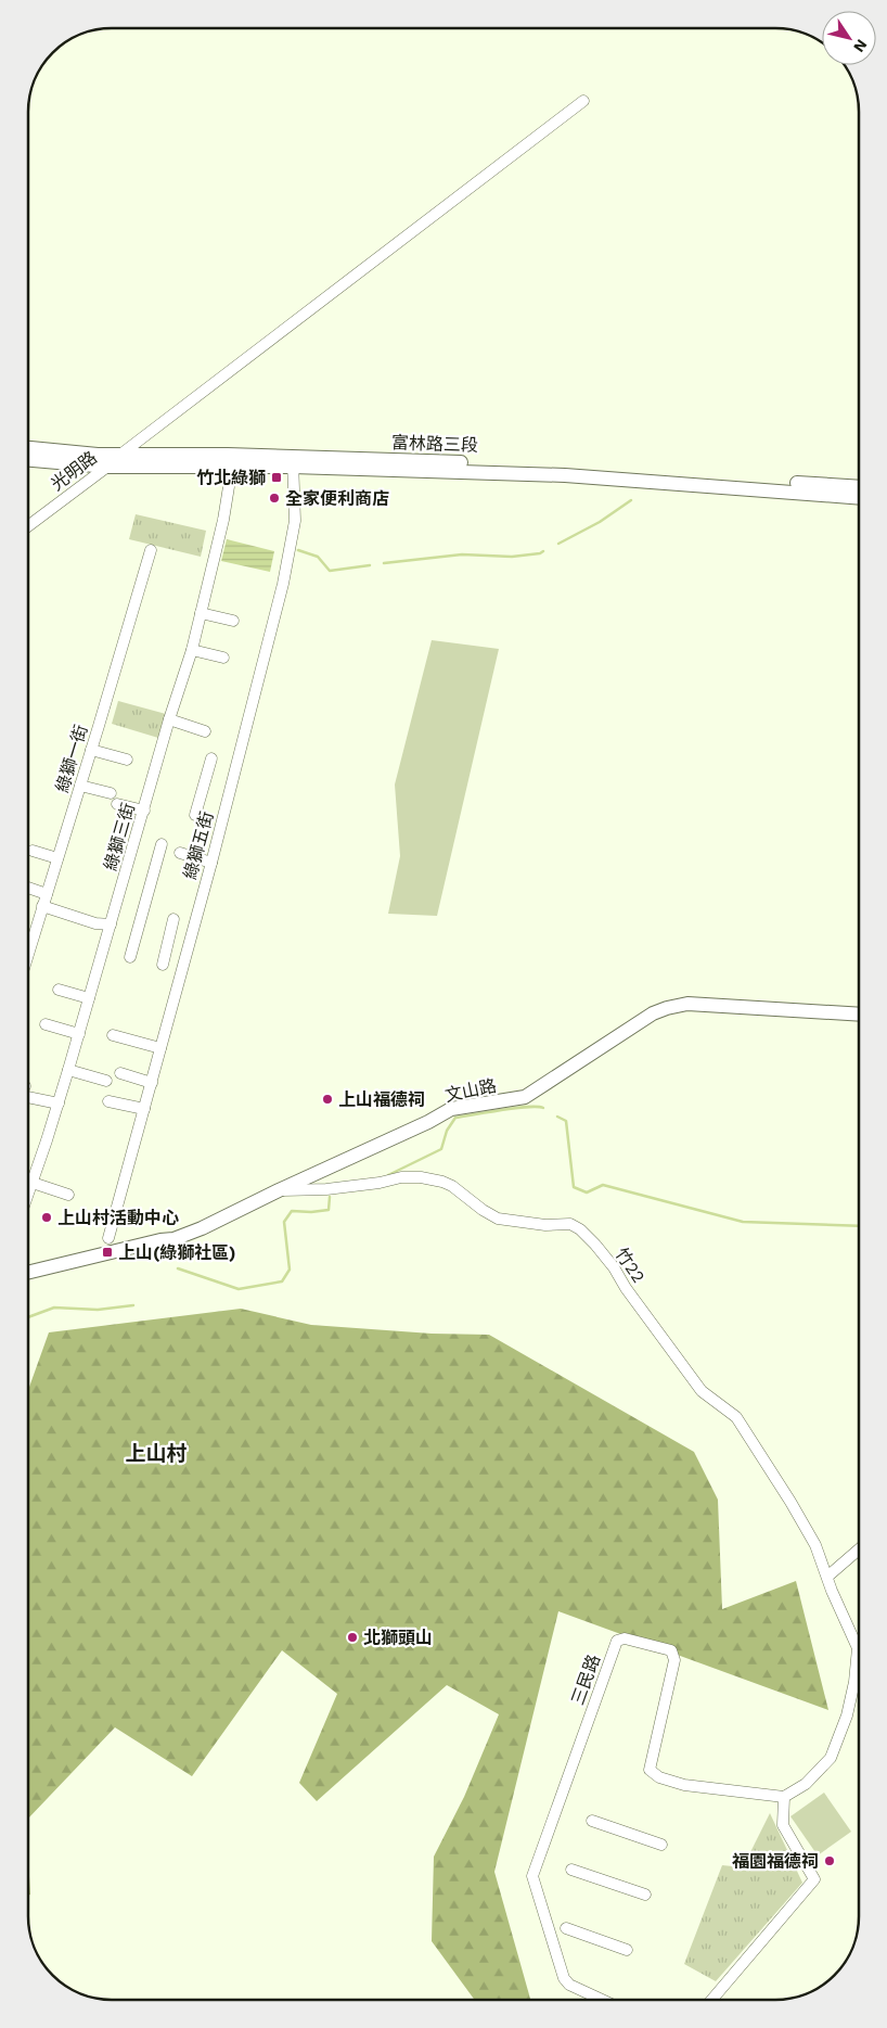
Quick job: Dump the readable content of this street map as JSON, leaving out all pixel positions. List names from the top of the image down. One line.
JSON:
{"streets":{"main road":["富林路三段","文山路"],"street":["光明路","綠獅一街","綠獅三街","綠獅五街","竹22","三民路"]},"crossings":[["富林路三段","光明路"],["富林路三段","綠獅三街"],["富林路三段","綠獅五街"],["文山路","竹22"]],"districts":["上山村"],"places":{"transit":["竹北綠獅","上山(綠獅社區)"],"other":["全家便利商店","上山福德祠","上山村活動中心","北獅頭山","福園福德祠"]},"north":"bottom right"}
